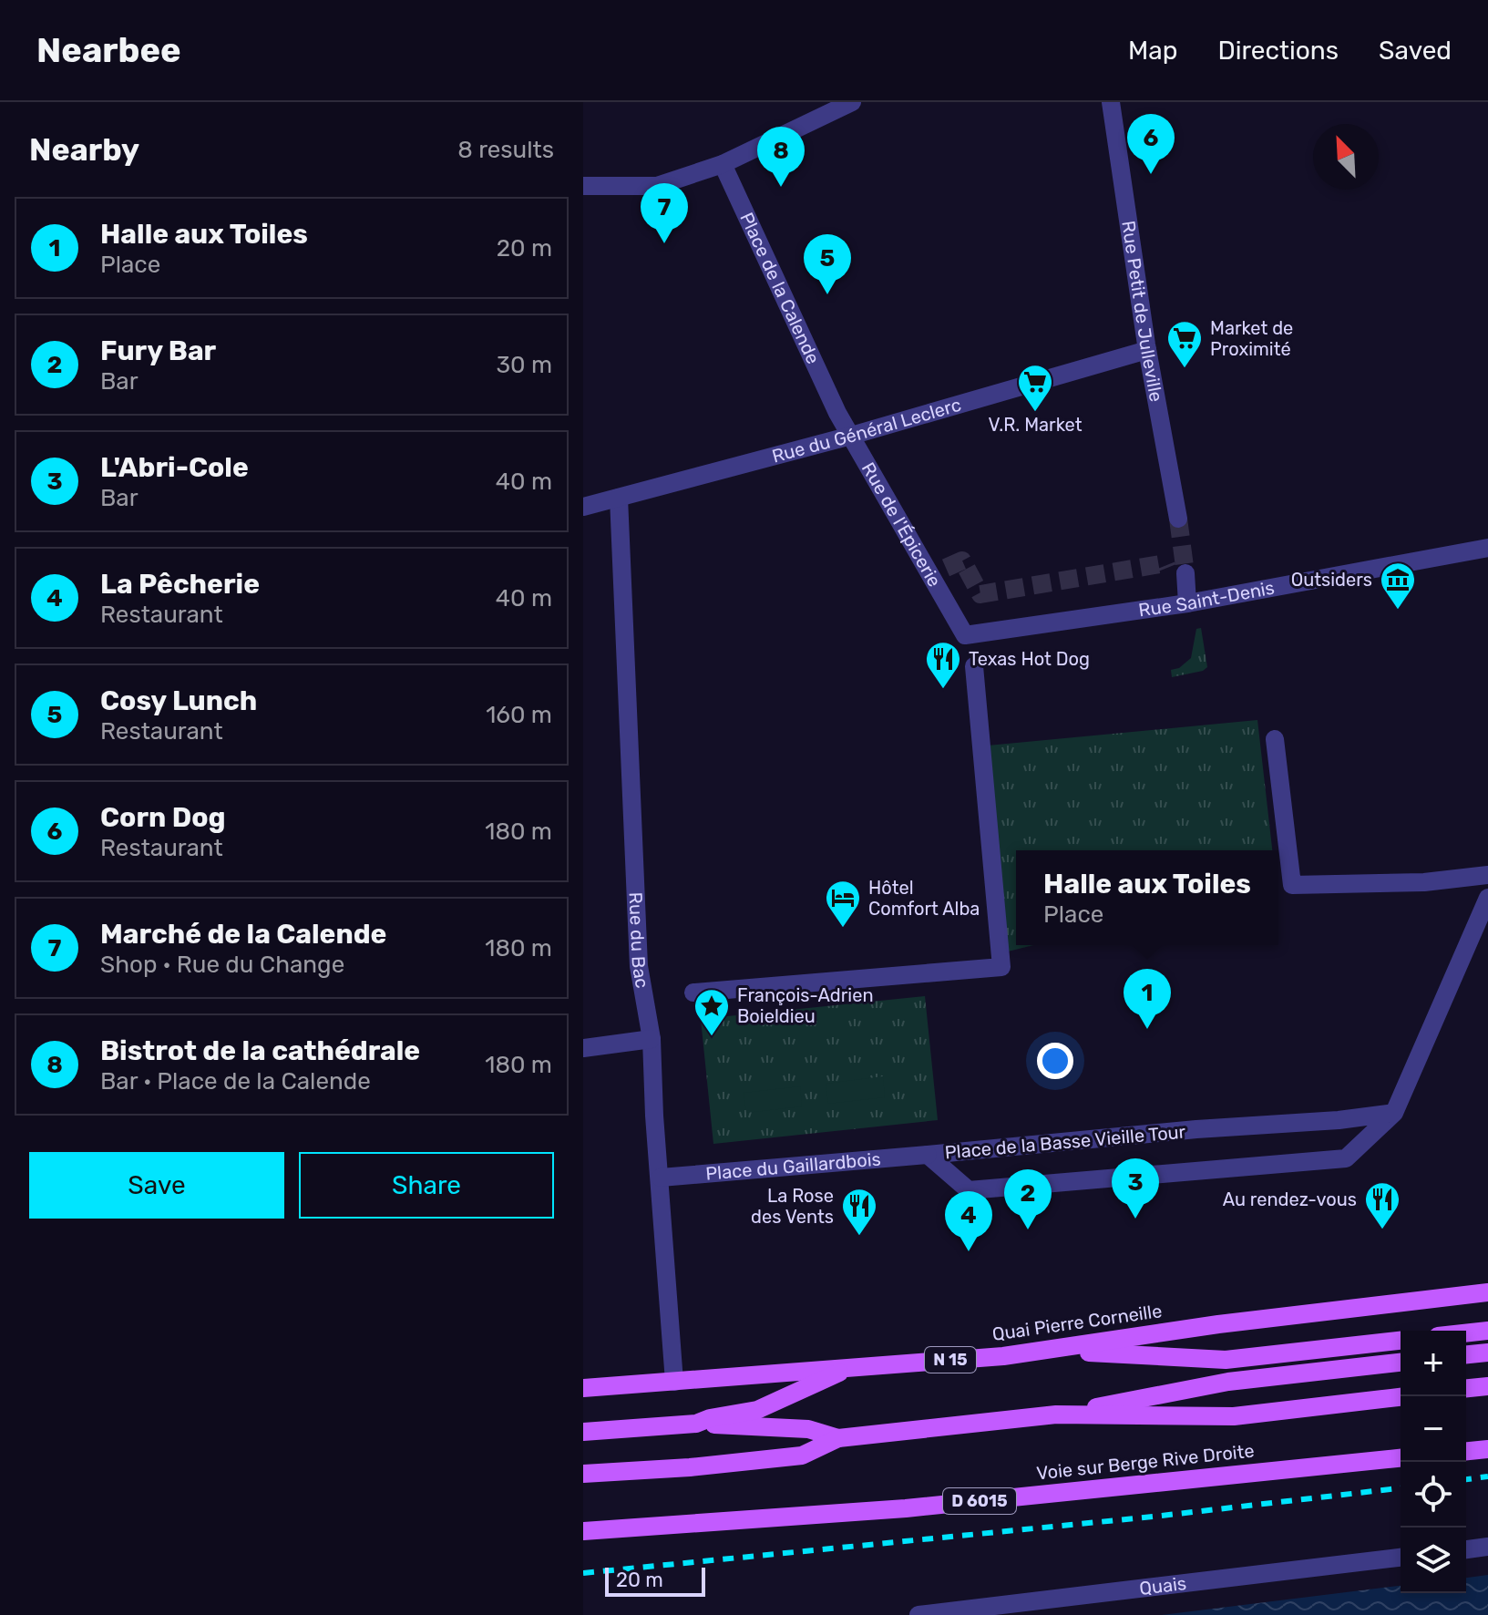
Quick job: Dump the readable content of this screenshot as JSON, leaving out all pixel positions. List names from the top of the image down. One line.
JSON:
{"streets":{"main road":["Quai Pierre Corneille","N 15","Voie sur Berge Rive Droite","D 6015"],"street":["Place de la Calende","Rue Petit de Julleville","Rue du Général Leclerc","Rue de l'Épicerie","Rue Saint-Denis","Rue du Bac","Place de la Basse Vieille Tour","Place du Gaillardbois","Quais"]},"crossings":[["Place de la Calende","Rue de l'Épicerie"],["Rue Petit de Julleville","Rue du Général Leclerc"],["Rue du Général Leclerc","Rue de l'Épicerie"],["Rue du Général Leclerc","Rue du Bac"],["Rue de l'Épicerie","Rue Saint-Denis"],["Rue du Bac","Place du Gaillardbois"],["Rue du Bac","Quai Pierre Corneille"],["Place de la Basse Vieille Tour","Place du Gaillardbois"]],"places":{"supermarket":["Market de Proximité","V.R. Market"],"museum":["Outsiders"],"restaurant":["Texas Hot Dog","Au rendez-vous","La Rose des Vents"],"hotel":["Hôtel Comfort Alba"],"place":["François-Adrien Boieldieu"]},"scale_bar":"20 m","north":"top left","page":{"header":"Nearbee","nav":["Map","Directions","Saved"],"heading":["Nearby","8 results"],"pins":["6","8","7","5","1","3","2","4"],"list":[{"mark":"1","name":"Halle aux Toiles","note":"Place","value":"20 m"},{"mark":"2","name":"Fury Bar","note":"Bar","value":"30 m"},{"mark":"3","name":"L'Abri-Cole","note":"Bar","value":"40 m"},{"mark":"4","name":"La Pêcherie","note":"Restaurant","value":"40 m"},{"mark":"5","name":"Cosy Lunch","note":"Restaurant","value":"160 m"},{"mark":"6","name":"Corn Dog","note":"Restaurant","value":"180 m"},{"mark":"7","name":"Marché de la Calende","note":"Shop · Rue du Change","value":"180 m"},{"mark":"8","name":"Bistrot de la cathédrale","note":"Bar · Place de la Calende","value":"180 m"}],"popup":["Halle aux Toiles","Place"],"buttons":["Save","Share"],"map_buttons":["+","−"],"scale":"20 m"}}
